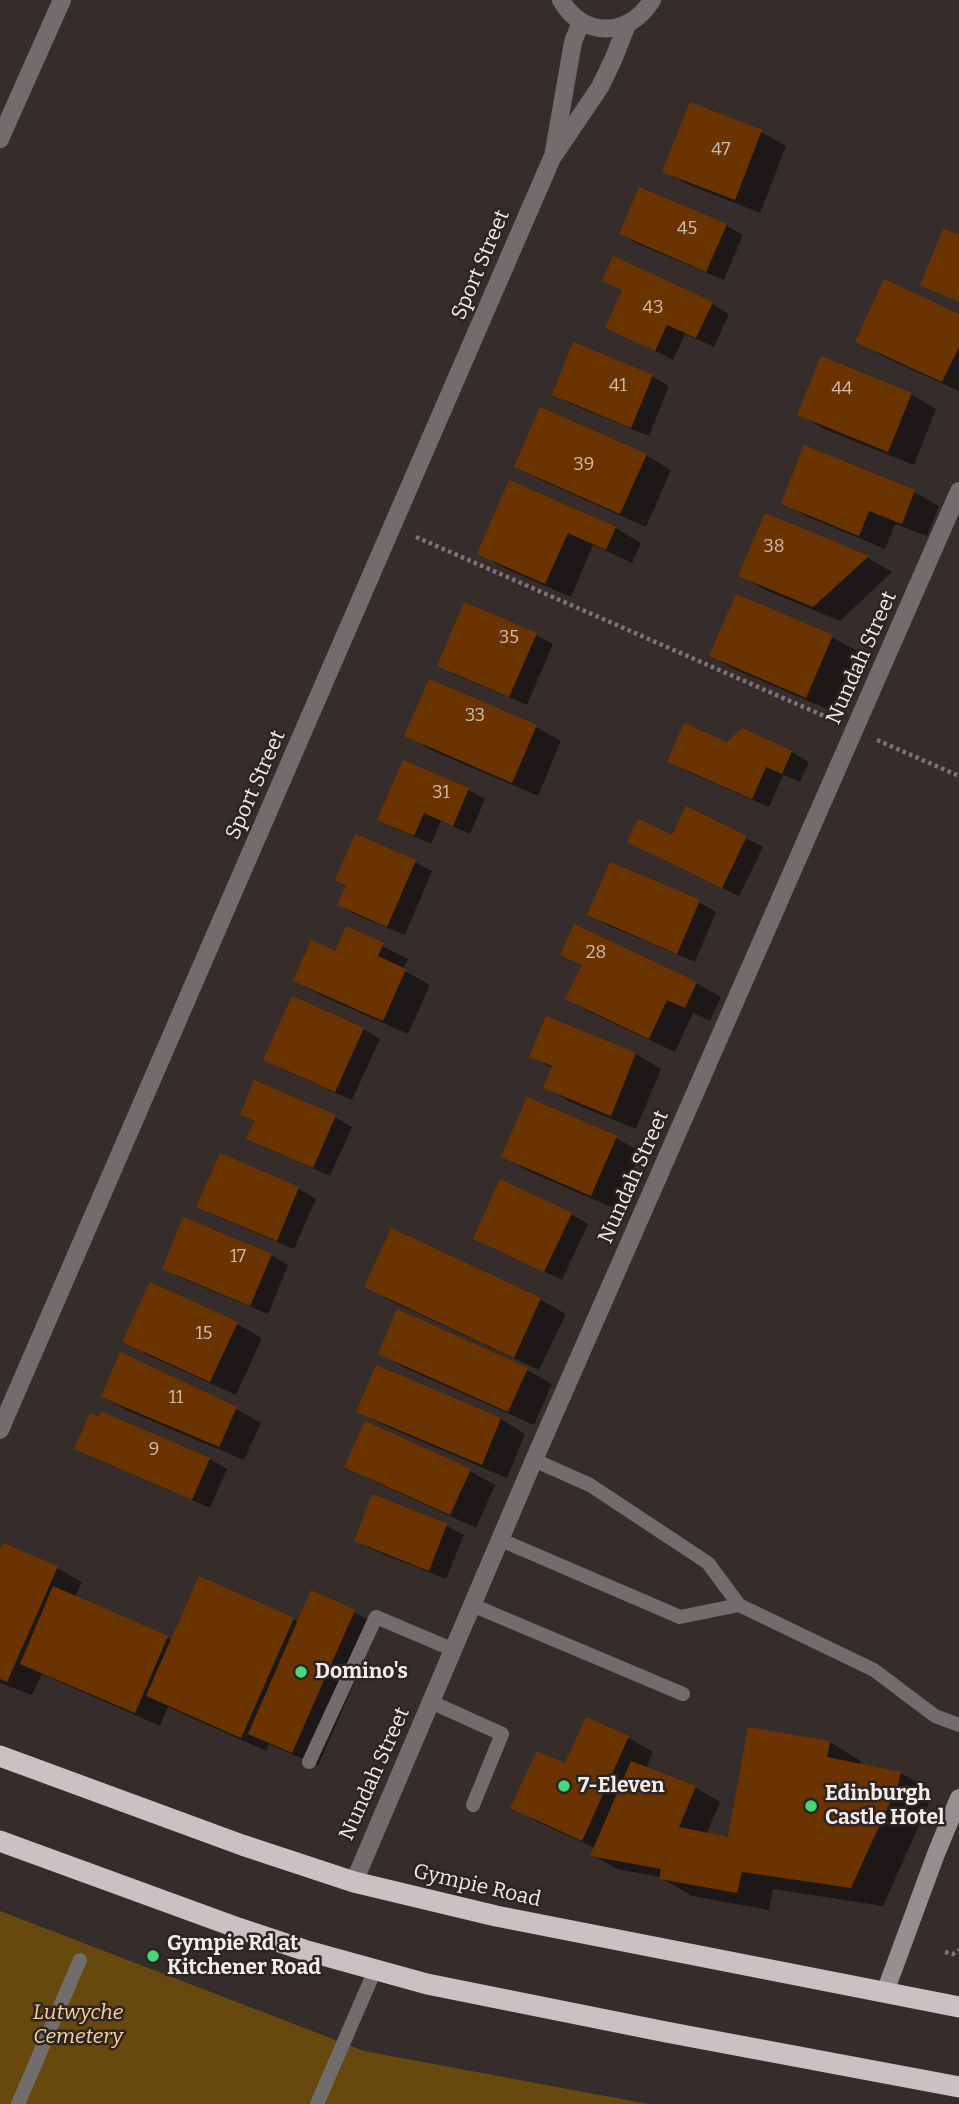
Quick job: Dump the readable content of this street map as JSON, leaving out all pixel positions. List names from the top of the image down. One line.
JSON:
{"streets":{"highway":["Gympie Road"],"street":["Sport Street","Nundah Street"]},"crossings":[["Nundah Street","Gympie Road"]],"parks":["Lutwyche Cemetery"],"places":["Domino's","7-Eleven","Edinburgh Castle Hotel","Gympie Rd at Kitchener Road"],"house_numbers":["47","45","43","41","44","39","38","35","33","31","28","17","15","11","9"]}
